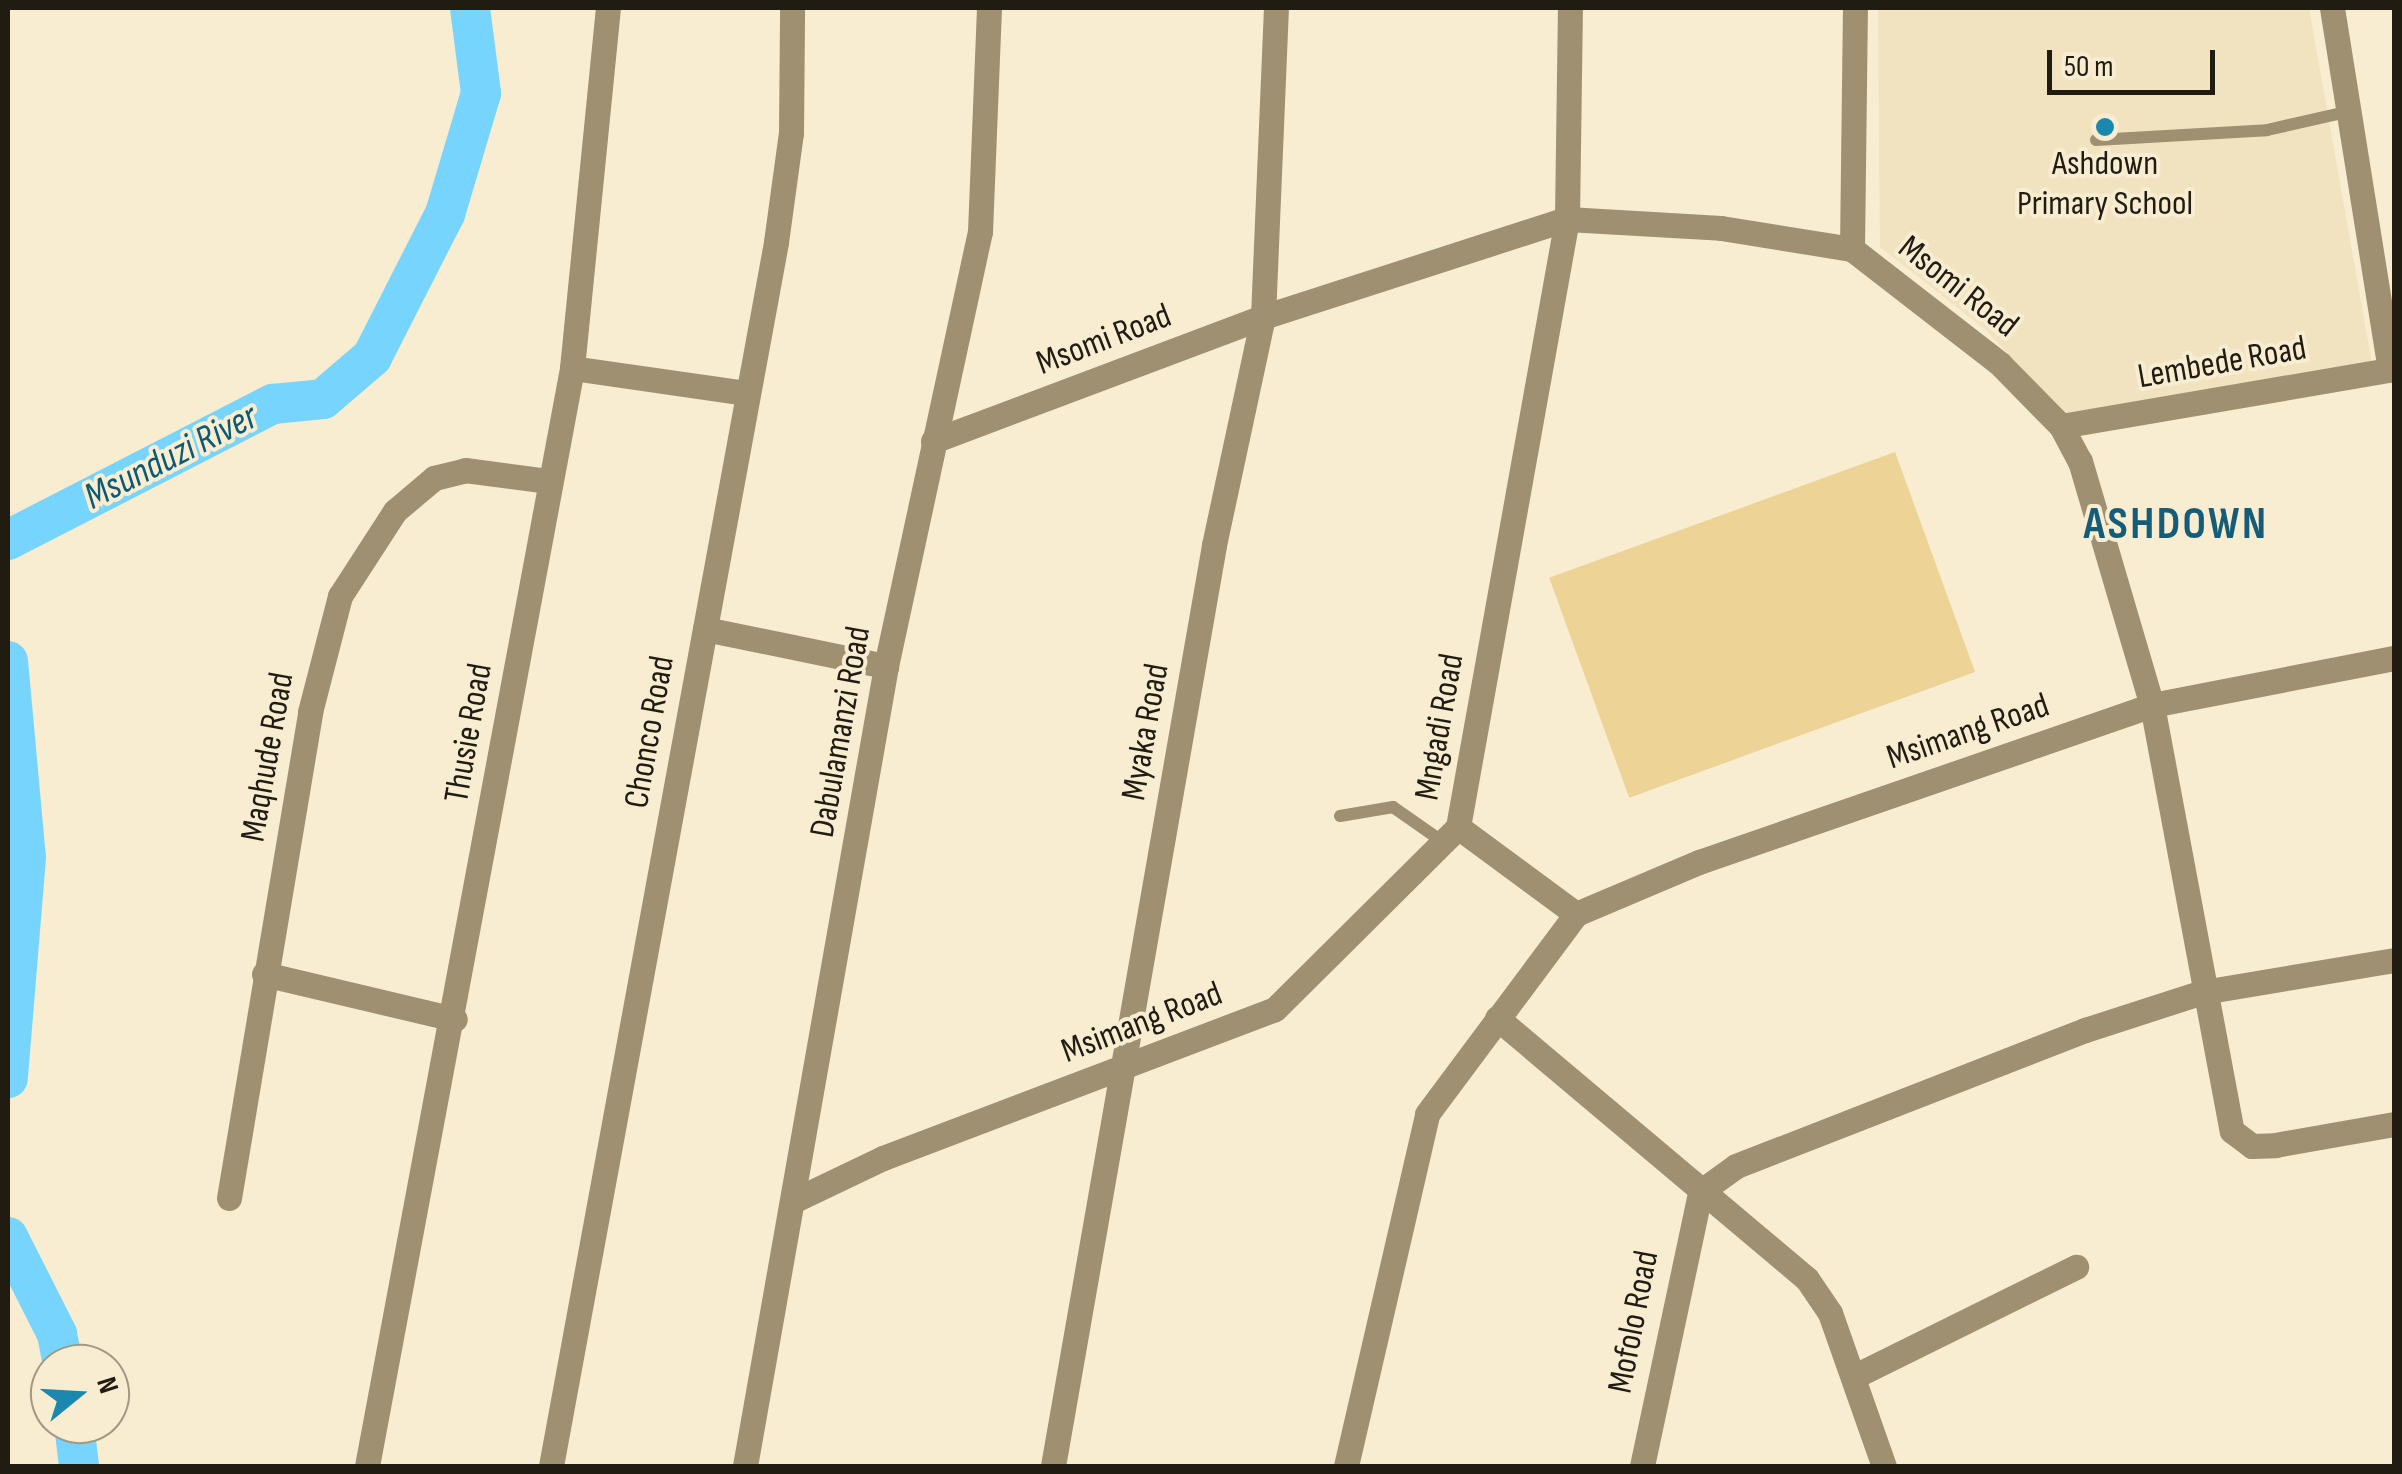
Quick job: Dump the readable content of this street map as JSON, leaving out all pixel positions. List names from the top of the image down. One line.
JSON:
{"streets":{"street":["Msomi Road","Lembede Road","Mngadi Road","Chonco Road","Dabulamanzi Road","Myaka Road","Msimang Road","Thusie Road","Maqhude Road","Mofolo Road"]},"crossings":[["Msomi Road","Lembede Road"],["Msomi Road","Mngadi Road"],["Msomi Road","Dabulamanzi Road"],["Msomi Road","Myaka Road"],["Msomi Road","Msimang Road"],["Mngadi Road","Msimang Road"],["Dabulamanzi Road","Msimang Road"],["Myaka Road","Msimang Road"],["Thusie Road","Maqhude Road"]],"districts":["ASHDOWN"],"water":["Msunduzi River"],"places":["Ashdown Primary School"],"scale_bar":"50 m","north":"right"}
